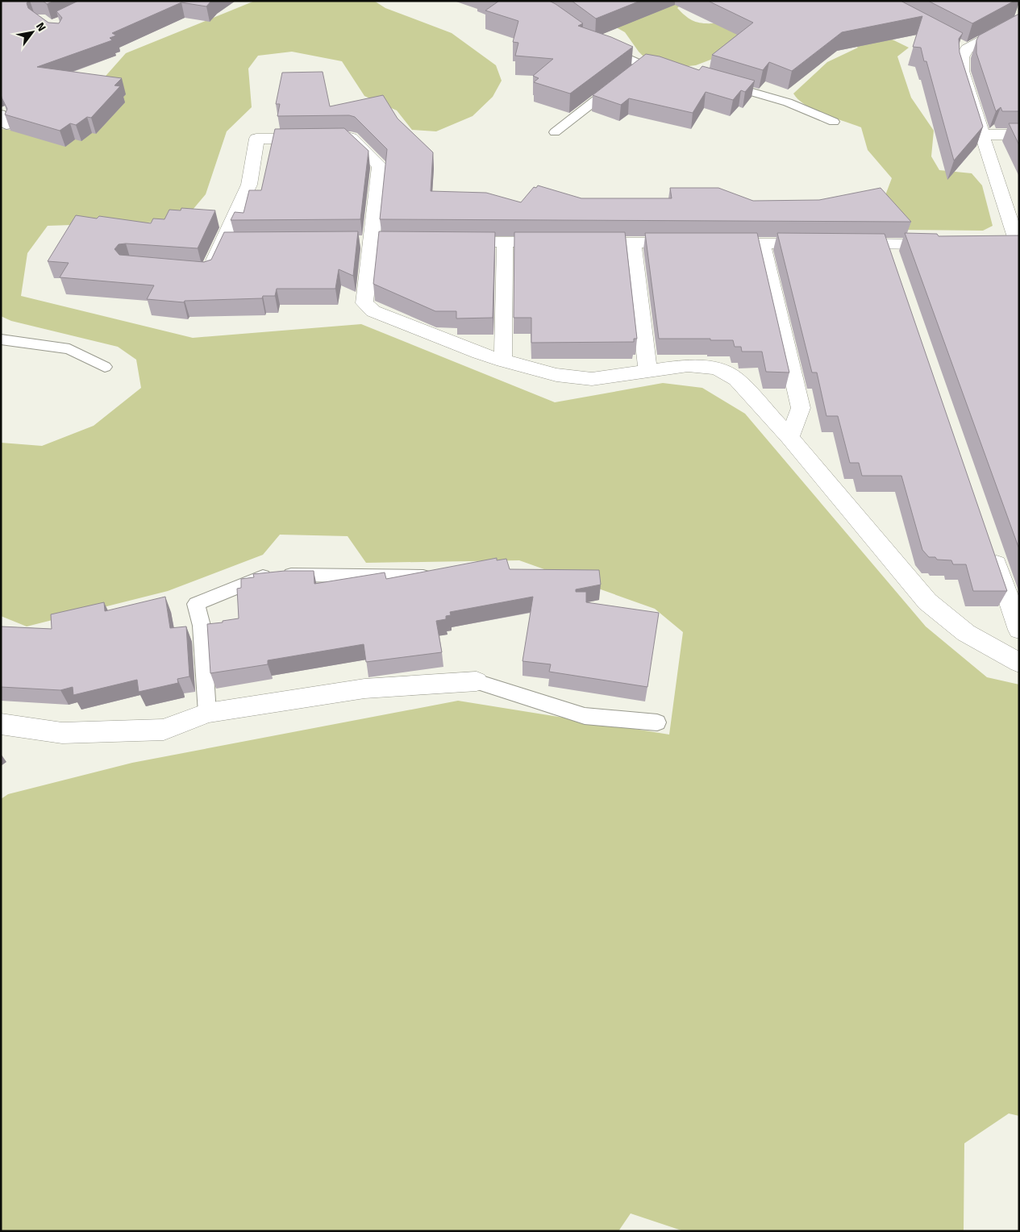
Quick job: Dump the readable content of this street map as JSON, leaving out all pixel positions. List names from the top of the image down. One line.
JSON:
{"north":"top right"}
